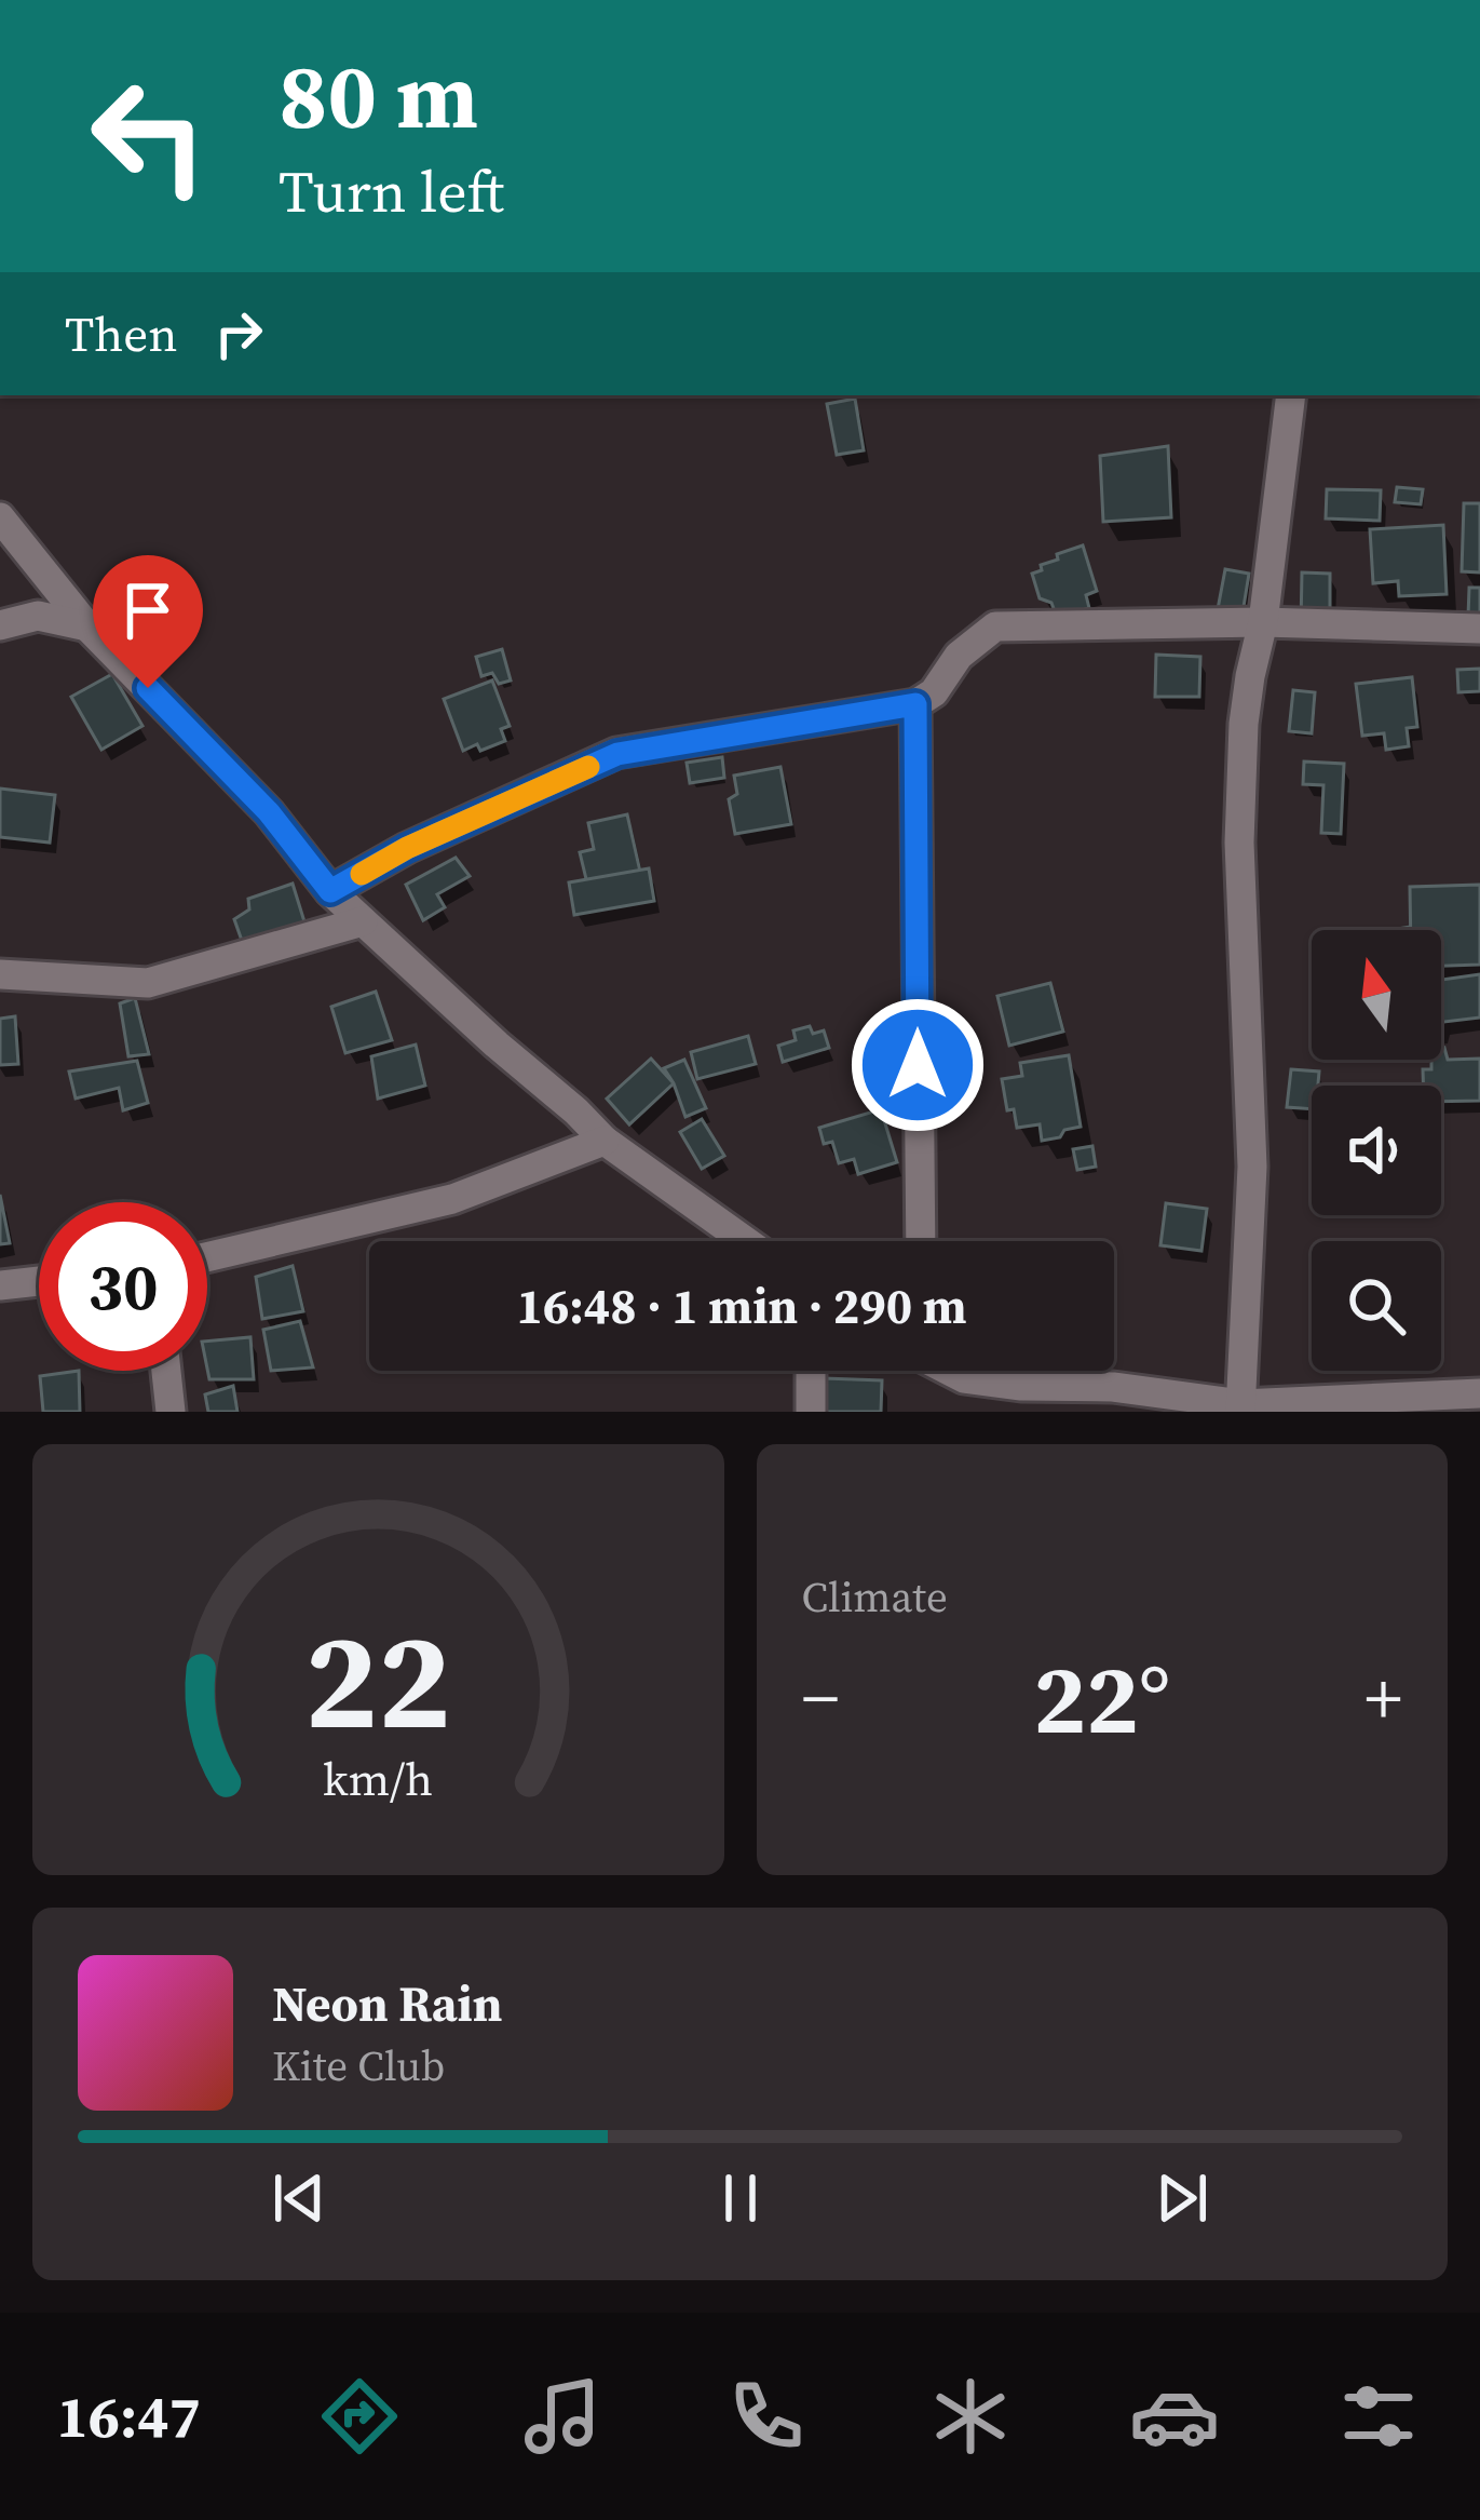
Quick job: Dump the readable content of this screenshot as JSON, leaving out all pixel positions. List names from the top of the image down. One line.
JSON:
{"north":"top","page":{"turn":["80 m","Turn left"],"then":"Then","limit":"30","trip":"16:48 · 1 min · 290 m","tile":"Climate","heat":["−","22°","+"],"song":["Neon Rain","Kite Club"],"tabs":"16:47","gauge":["22","km/h"]}}
